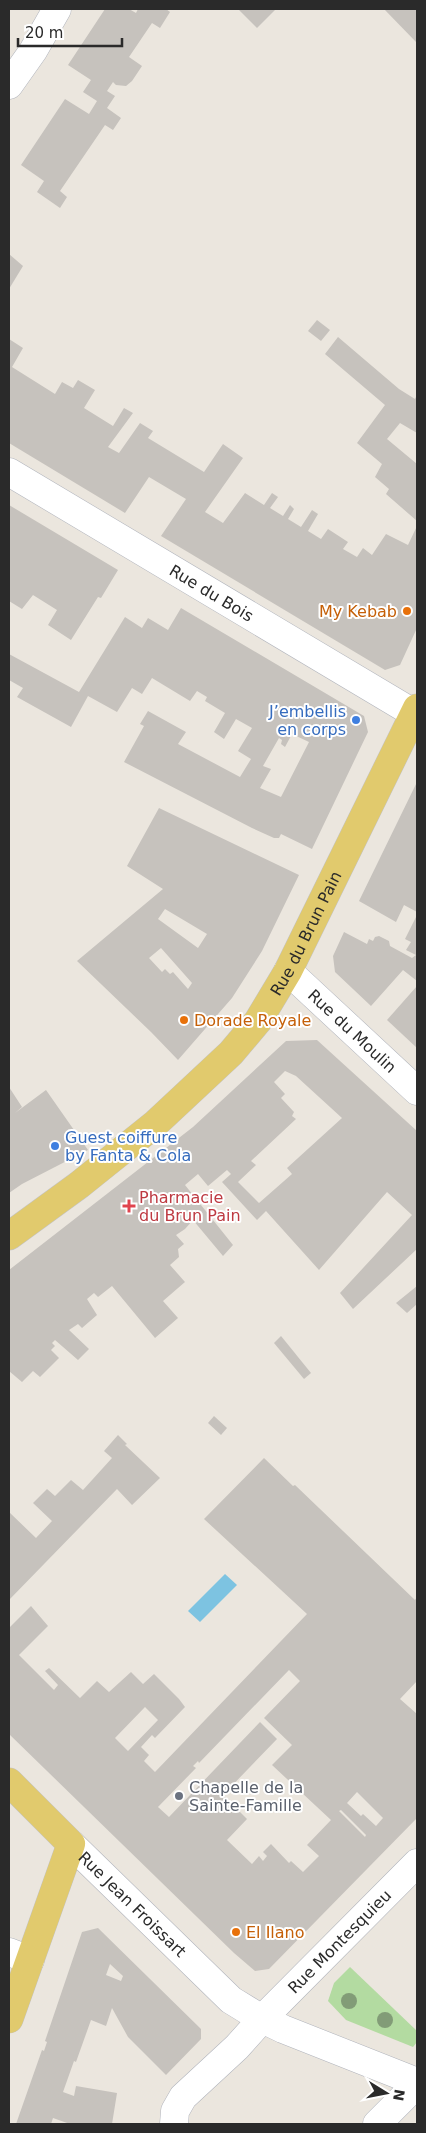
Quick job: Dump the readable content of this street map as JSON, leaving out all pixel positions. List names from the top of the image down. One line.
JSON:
{"streets":{"main road":["Rue du Brun Pain","Rue Jean Froissart"],"street":["Rue du Bois","Rue du Moulin","Rue Montesquieu"]},"crossings":[["Rue du Bois","Rue du Brun Pain"],["Rue du Brun Pain","Rue du Moulin"],["Rue Jean Froissart","Rue Montesquieu"]],"places":{"other":["My Kebab","J’embellis en corps","Dorade Royale","Guest coiffure by Fanta & Cola","Chapelle de la Sainte-Famille","El Ilano"],"health":["Pharmacie du Brun Pain"]},"scale_bar":"20 m","north":"right"}
